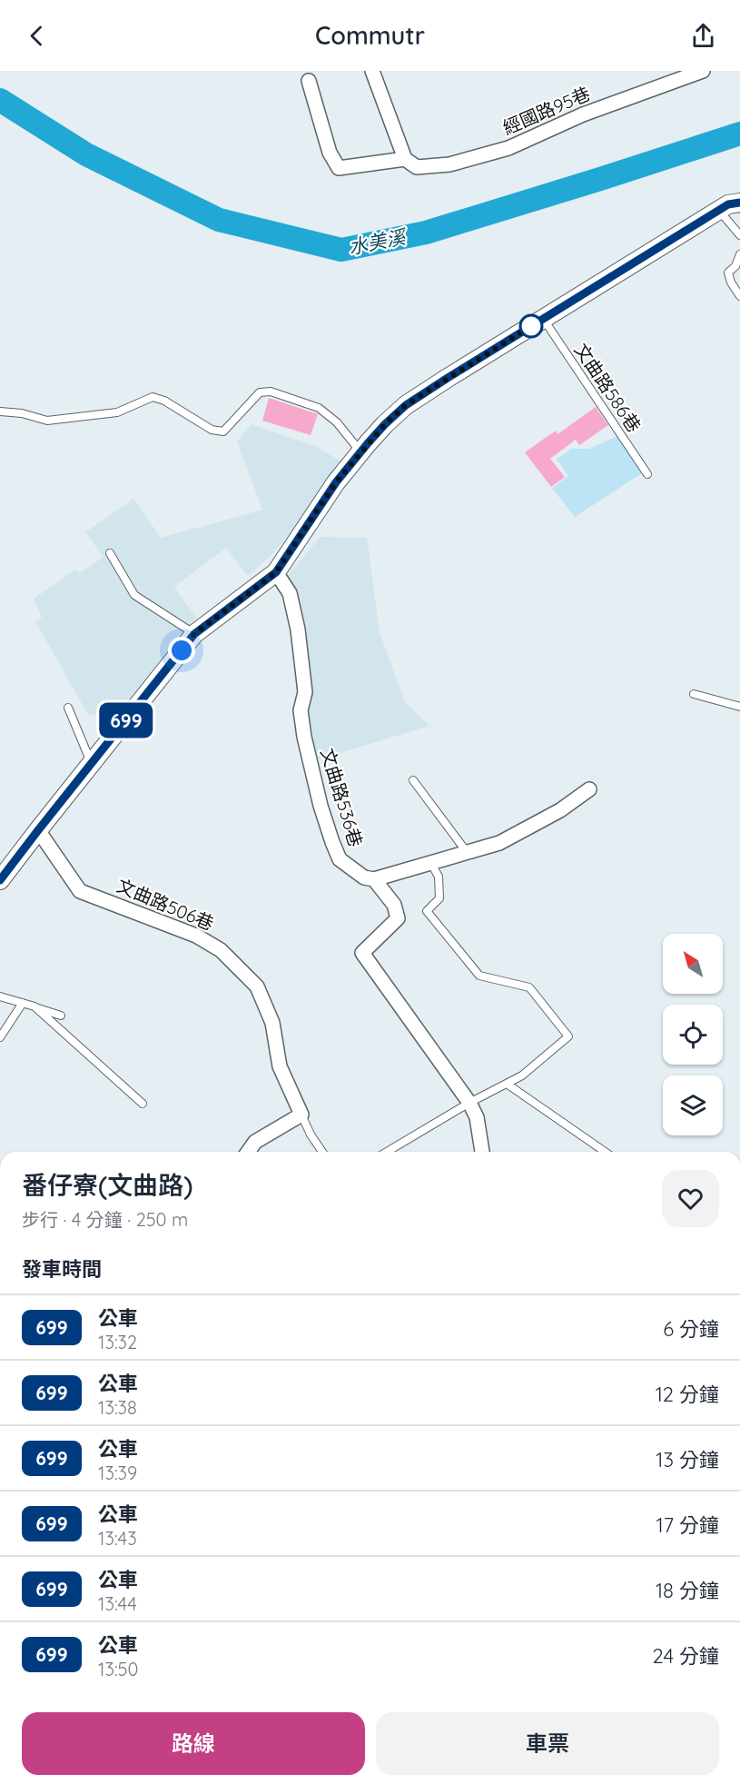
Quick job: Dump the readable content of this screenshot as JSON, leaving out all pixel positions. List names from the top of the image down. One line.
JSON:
{"streets":{"street":["經國路95巷","文曲路536巷","文曲路506巷"],"lane":["文曲路586巷"]},"water":["水美溪"],"lines":["bus line 699"],"north":"top left","page":{"header":"Commutr","on_map":"699","heading":[["番仔寮(文曲路)","步行 · 4 分鐘 · 250 m"],"發車時間"],"list":[{"mark":"699","name":"公車","note":"13:32","value":"6 分鐘"},{"mark":"699","name":"公車","note":"13:38","value":"12 分鐘"},{"mark":"699","name":"公車","note":"13:39","value":"13 分鐘"},{"mark":"699","name":"公車","note":"13:43","value":"17 分鐘"},{"mark":"699","name":"公車","note":"13:44","value":"18 分鐘"},{"mark":"699","name":"公車","note":"13:50","value":"24 分鐘"}],"buttons":["路線","車票"]}}
